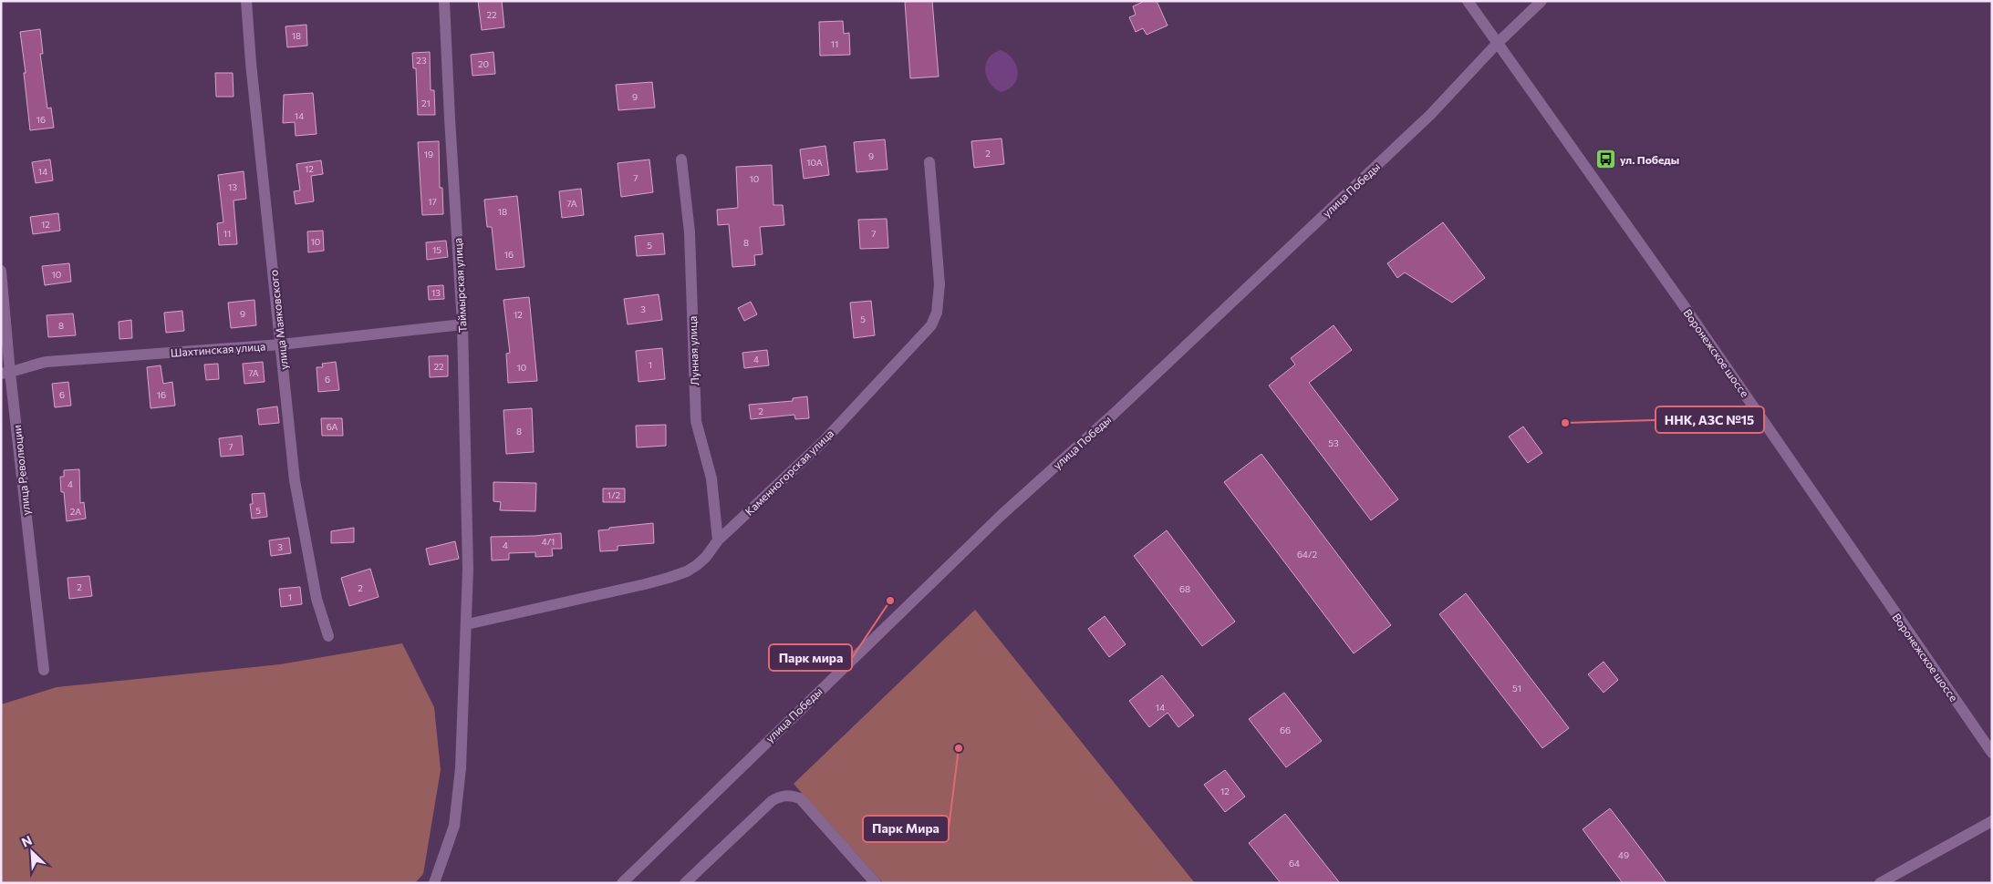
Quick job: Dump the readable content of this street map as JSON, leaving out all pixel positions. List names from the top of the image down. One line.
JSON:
{"streets":{"street":["улица Победы","Таймырская улица","улица Маяковского","Шахтинская улица","Лунная улица","Воронежское шоссе","улица Революции","Каменногорская улица"]},"crossings":[["улица Победы","Воронежское шоссе"],["Таймырская улица","Шахтинская улица"],["Таймырская улица","Каменногорская улица"],["улица Маяковского","Шахтинская улица"],["Шахтинская улица","улица Революции"],["Лунная улица","Каменногорская улица"]],"places":{"bus stop":["ул. Победы"],"other":["ННК, АЗС №15","Парк мира","Парк Мира"]},"house_numbers":["22","18","11","23","20","9","21","14","16","2","19","9","10А","12","14","7","10","13","17","7А","18","12","11","7","10","8","5","15","16","10","13","3","9","12","5","8","4","1","22","10","7А","6","6","16","2","6А","8","53","7","4","1/2","5","2А","4/1","4","3","64/2","2","2","68","1","51","14","66","12","49","64"],"north":"top left"}
